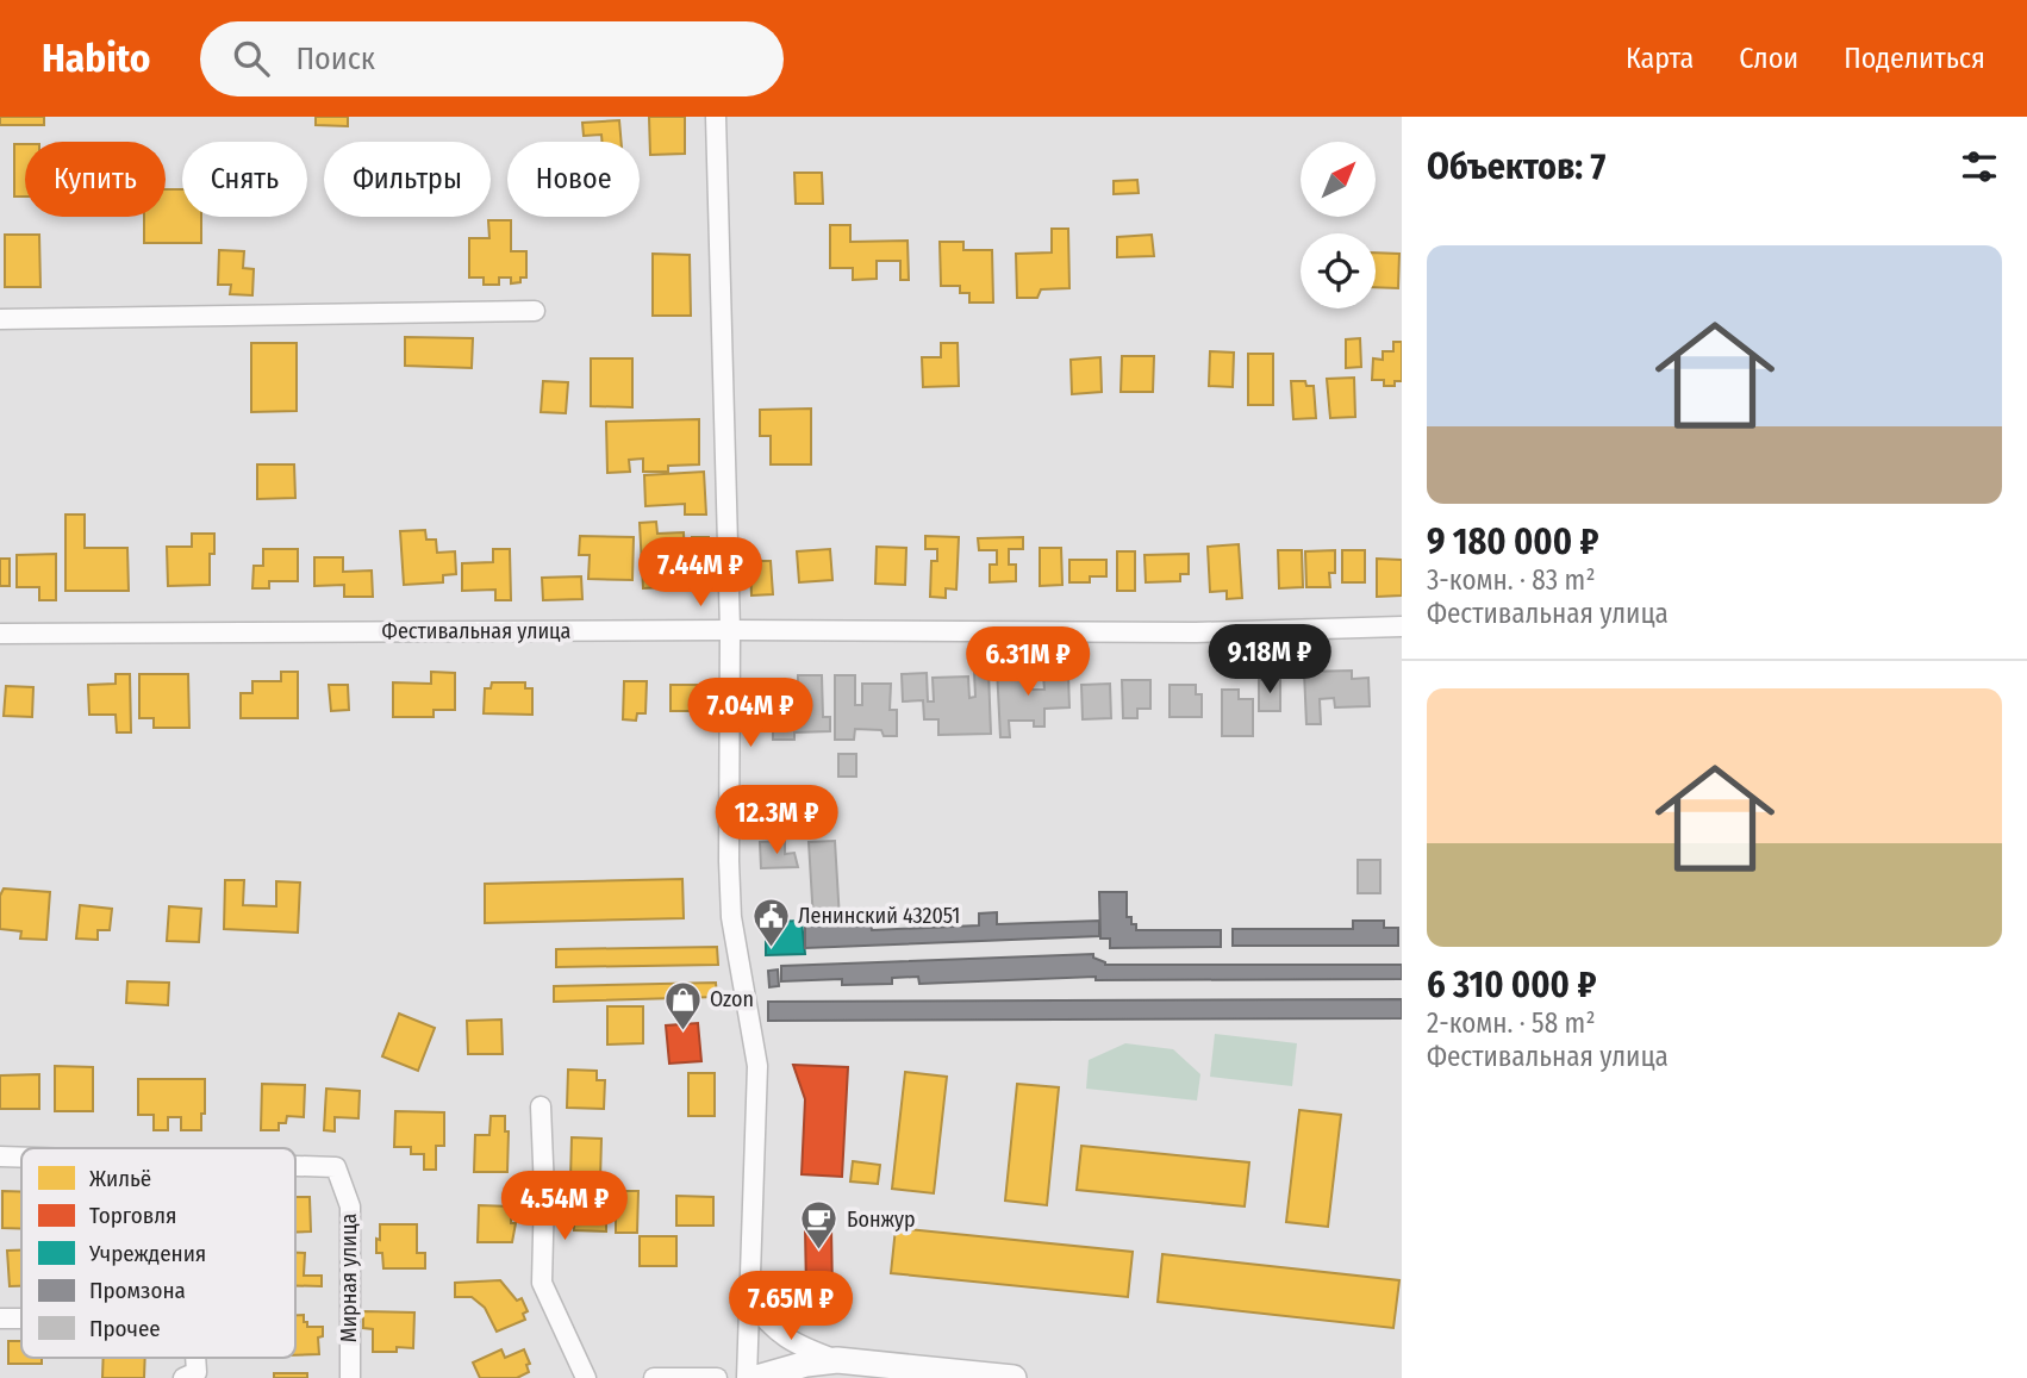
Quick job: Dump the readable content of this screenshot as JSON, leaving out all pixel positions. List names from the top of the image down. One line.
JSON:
{"streets":{"street":["Фестивальная улица","Мирная улица"]},"places":{"public building":["Ленинский 432051"],"shop":["Ozon"],"cafe":["Бонжур"]},"legend":["Жильё","Торговля","Учреждения","Промзона","Прочее"],"north":"top right","page":{"header":"Habito","search":"Поиск","nav":["Карта","Слои","Поделиться"],"heading":"Объектов: 7","chip":["Купить","Снять","Фильтры","Новое"],"list":[{"name":"9 180 000 ₽","note":"3-комн. · 83 m² · Фестивальная улица"},{"name":"6 310 000 ₽","note":"2-комн. · 58 m² · Фестивальная улица"}],"price":["7.44M ₽","9.18M ₽","6.31M ₽","7.04M ₽","12.3M ₽","4.54M ₽","7.65M ₽"]}}
